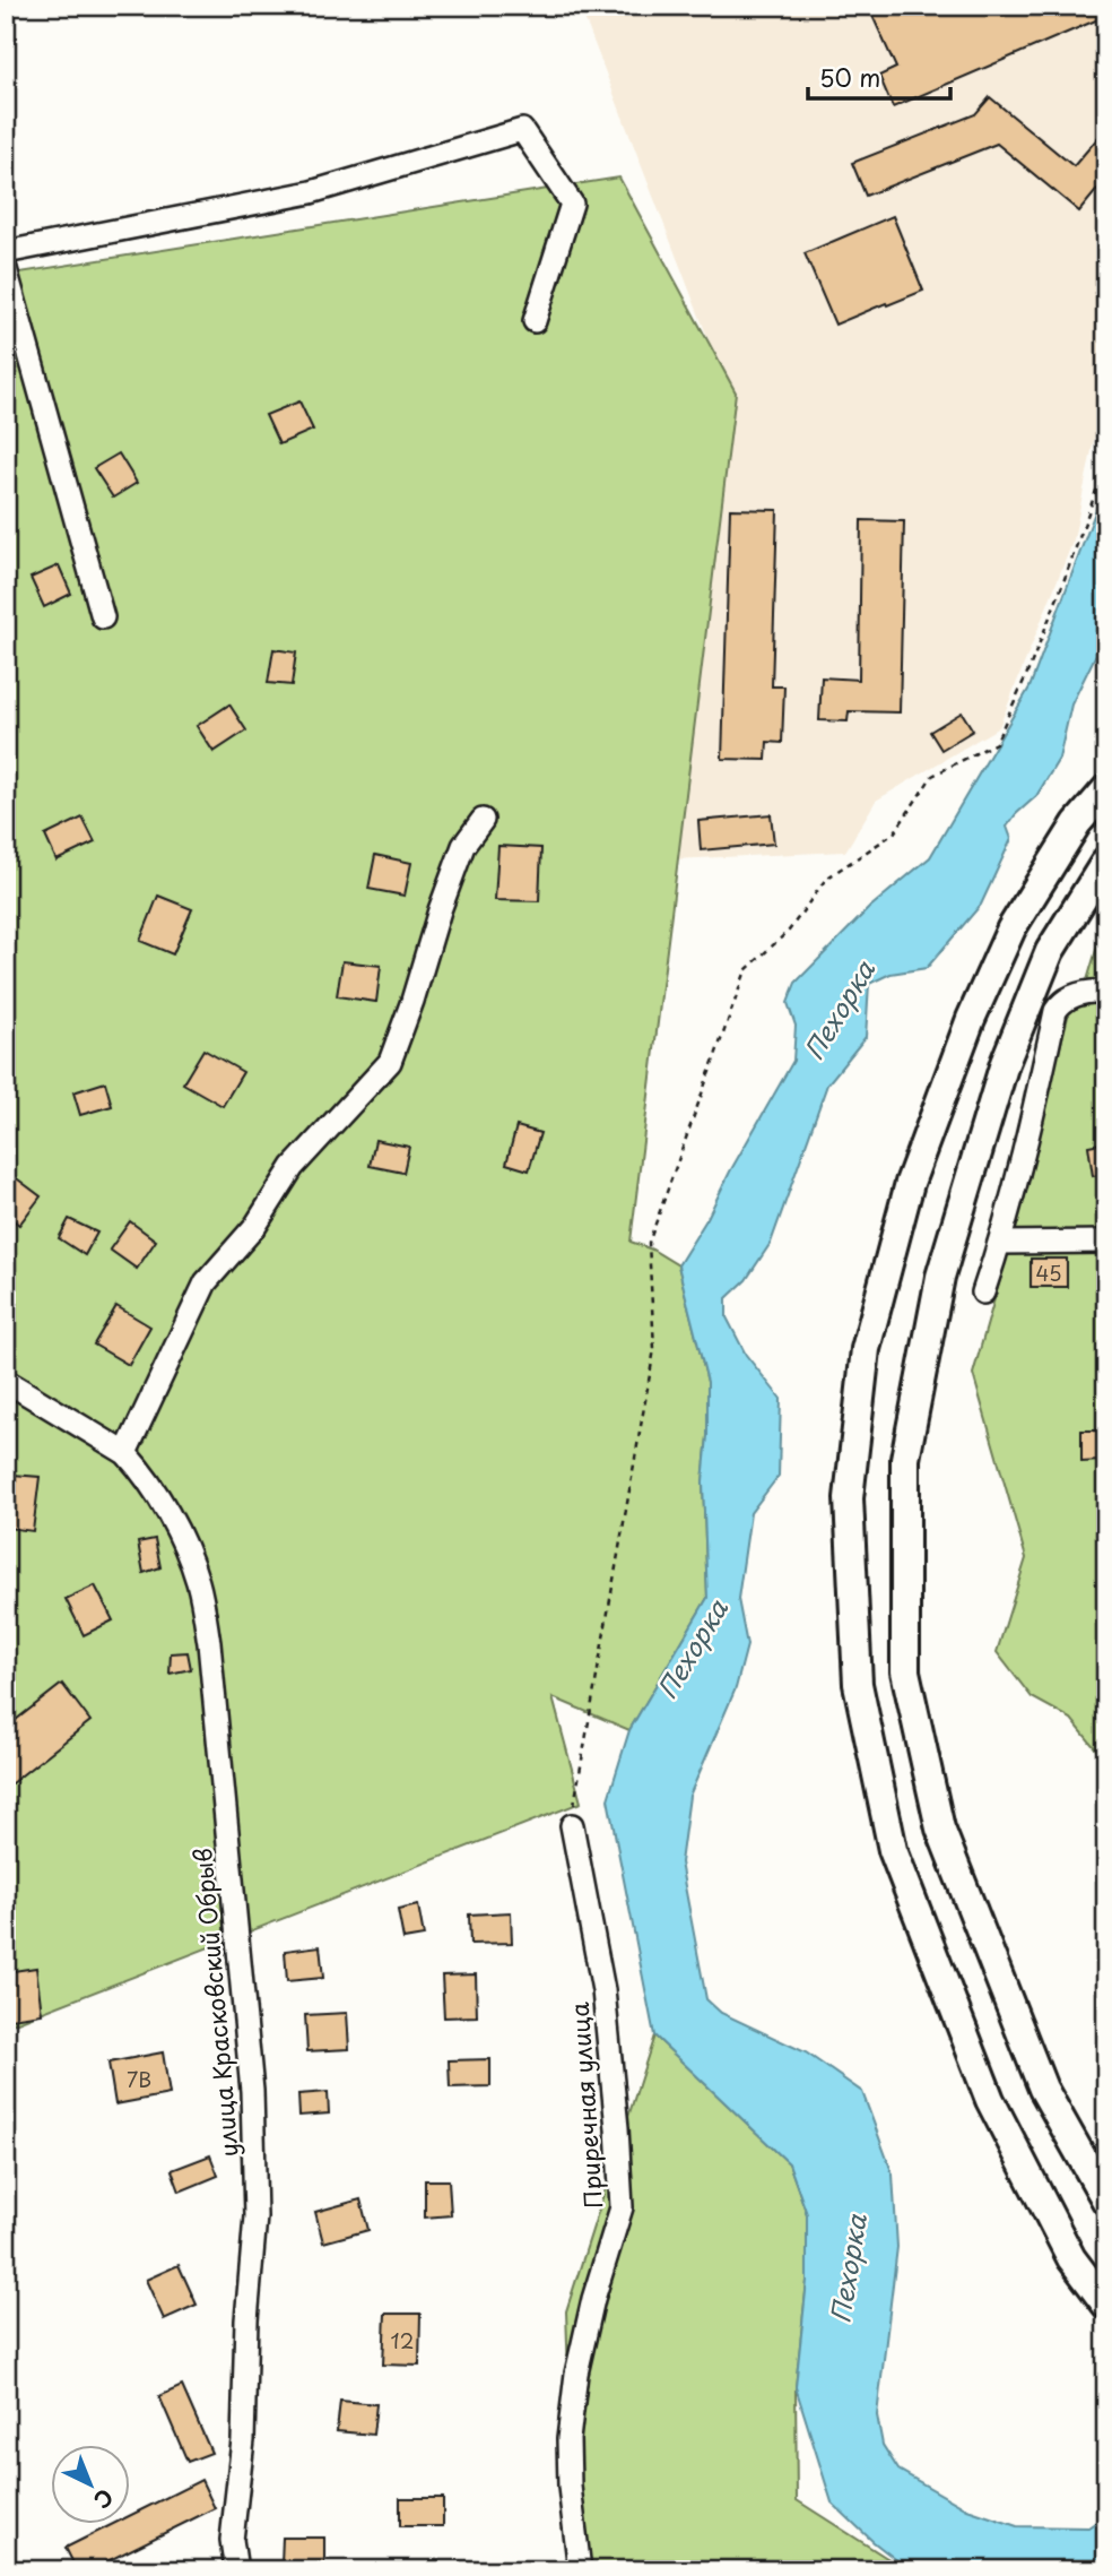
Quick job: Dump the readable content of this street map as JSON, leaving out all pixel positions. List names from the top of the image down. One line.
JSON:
{"streets":{"street":["улица Красковский Обрыв","Приречная улица"]},"water":["Пехорка"],"house_numbers":["45","7В","12"],"scale_bar":"50 m","north":"bottom right"}
